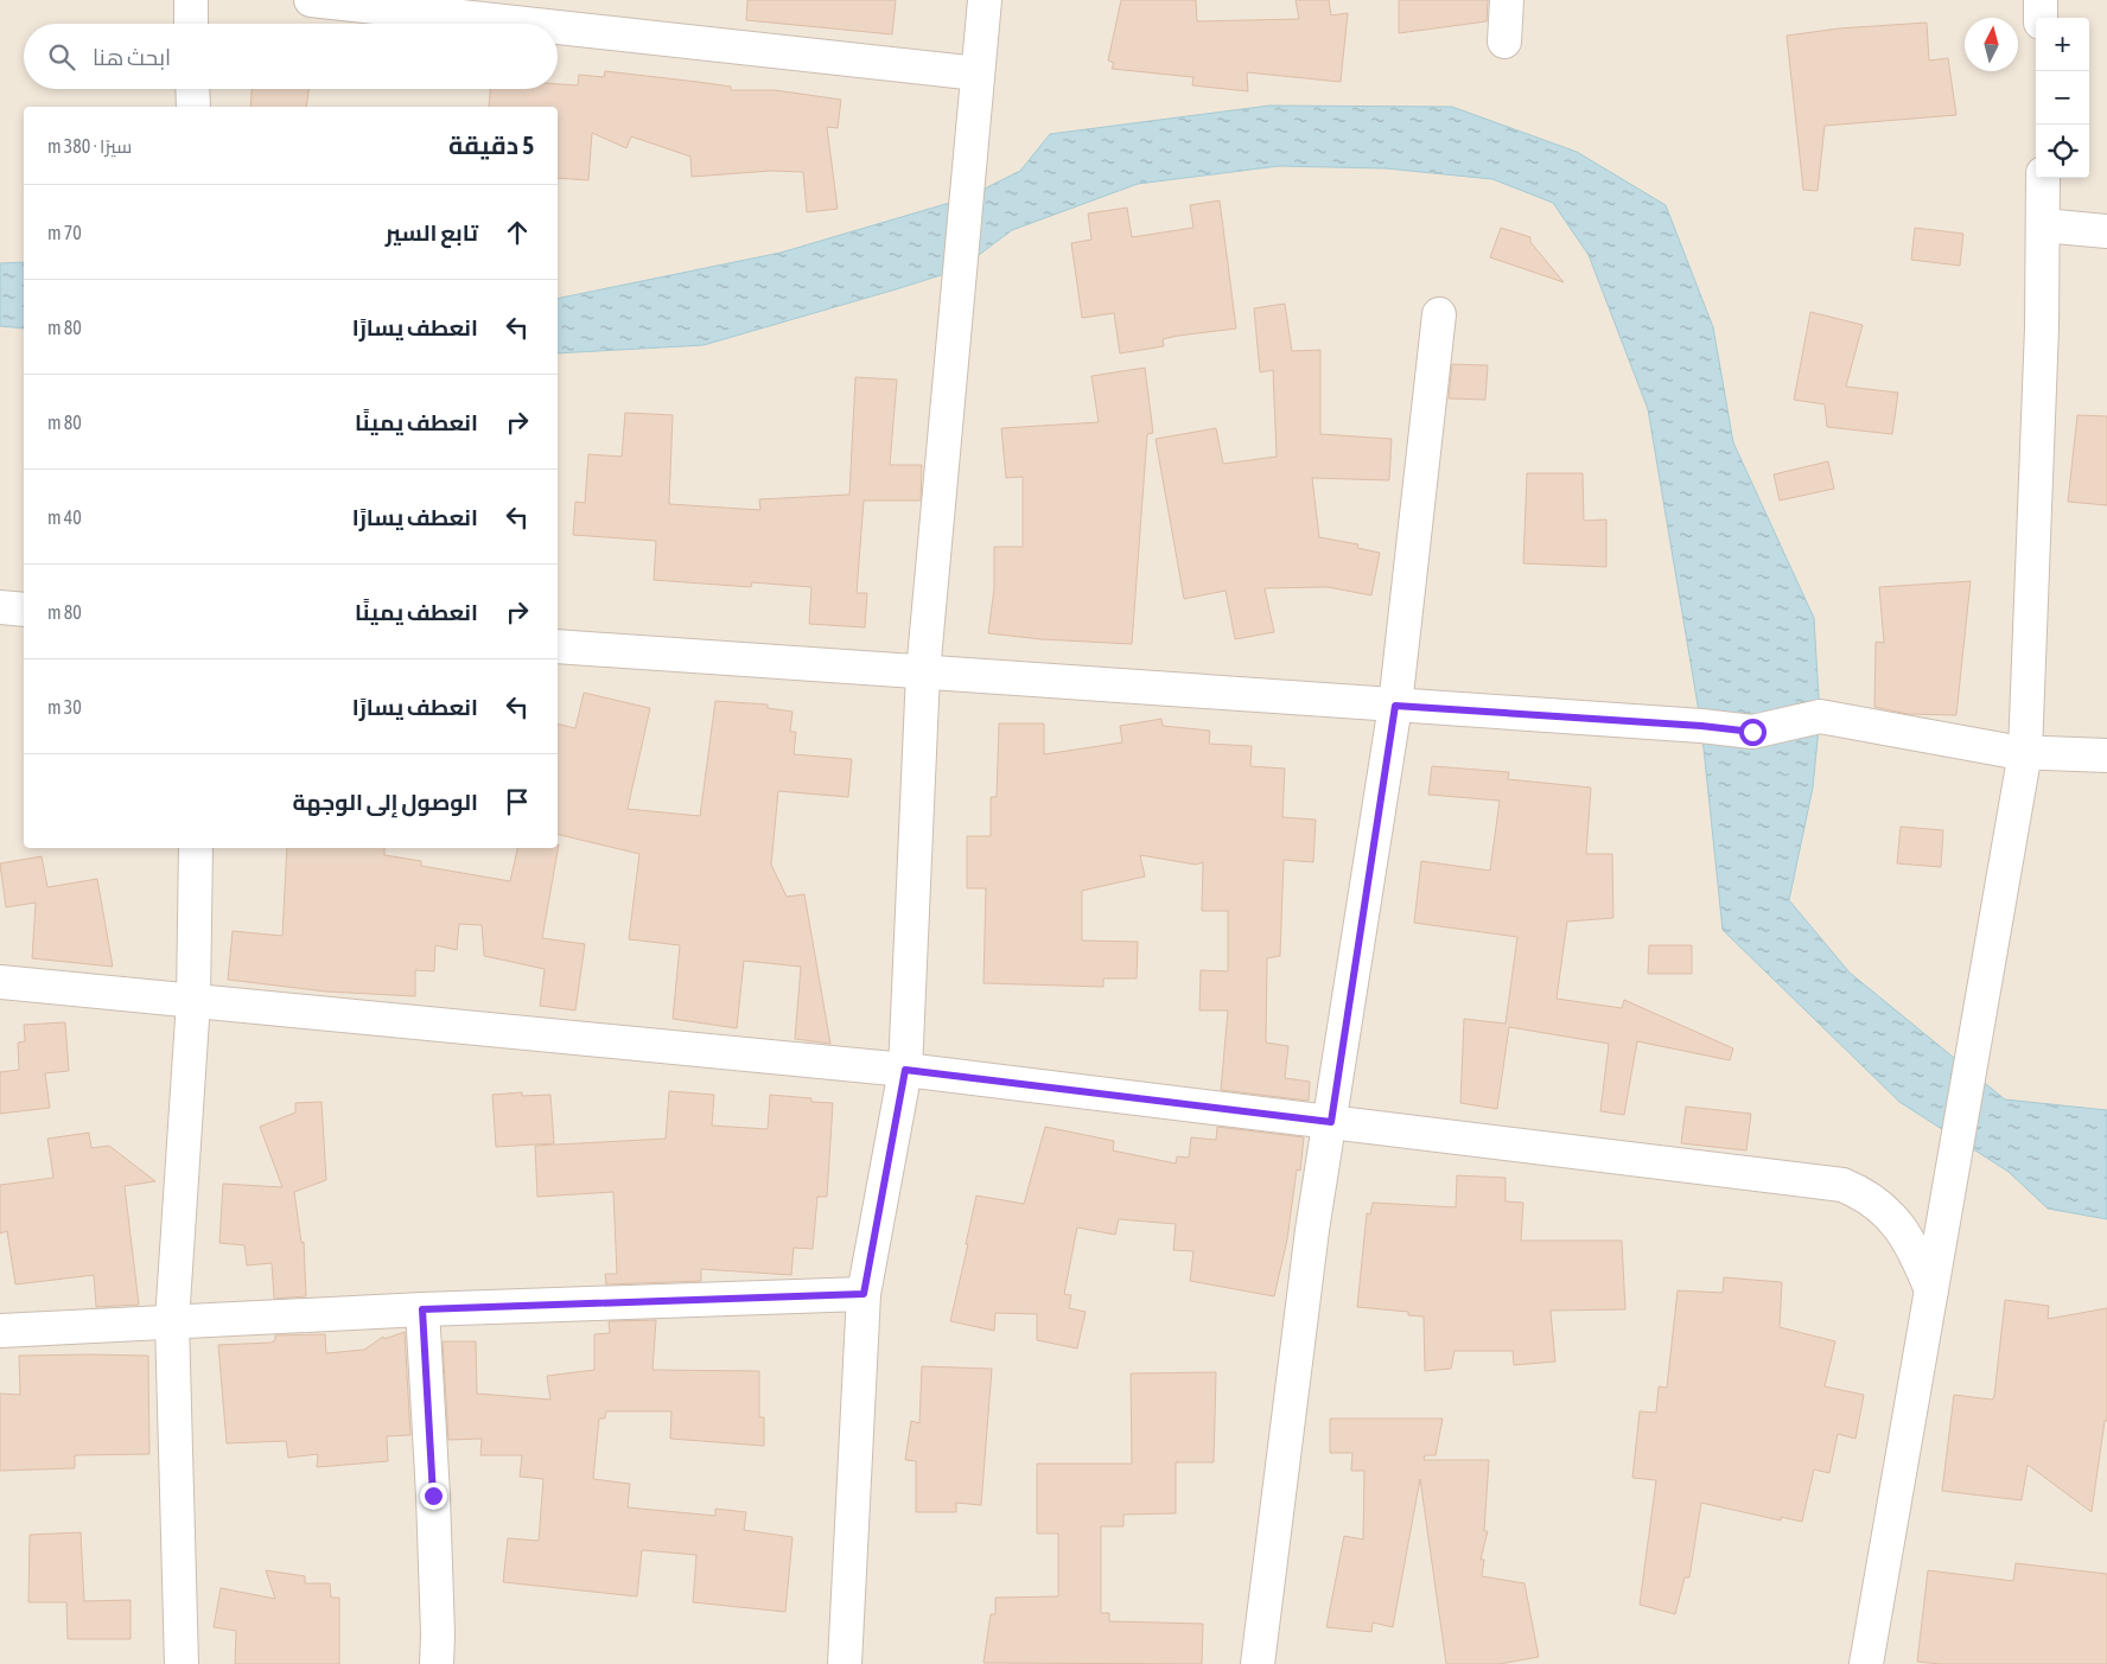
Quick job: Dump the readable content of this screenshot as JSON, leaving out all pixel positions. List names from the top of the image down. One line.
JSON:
{"north":"top","page":{"map_buttons":["+","−"],"search":"ابحث هنا","heading":["5 دقيقة","سيرًا · 380 m"],"list":[["تابع السير","70 m"],["انعطف يسارًا","80 m"],["انعطف يمينًا","80 m"],["انعطف يسارًا","40 m"],["انعطف يمينًا","80 m"],["انعطف يسارًا","30 m"],"الوصول إلى الوجهة"]}}
